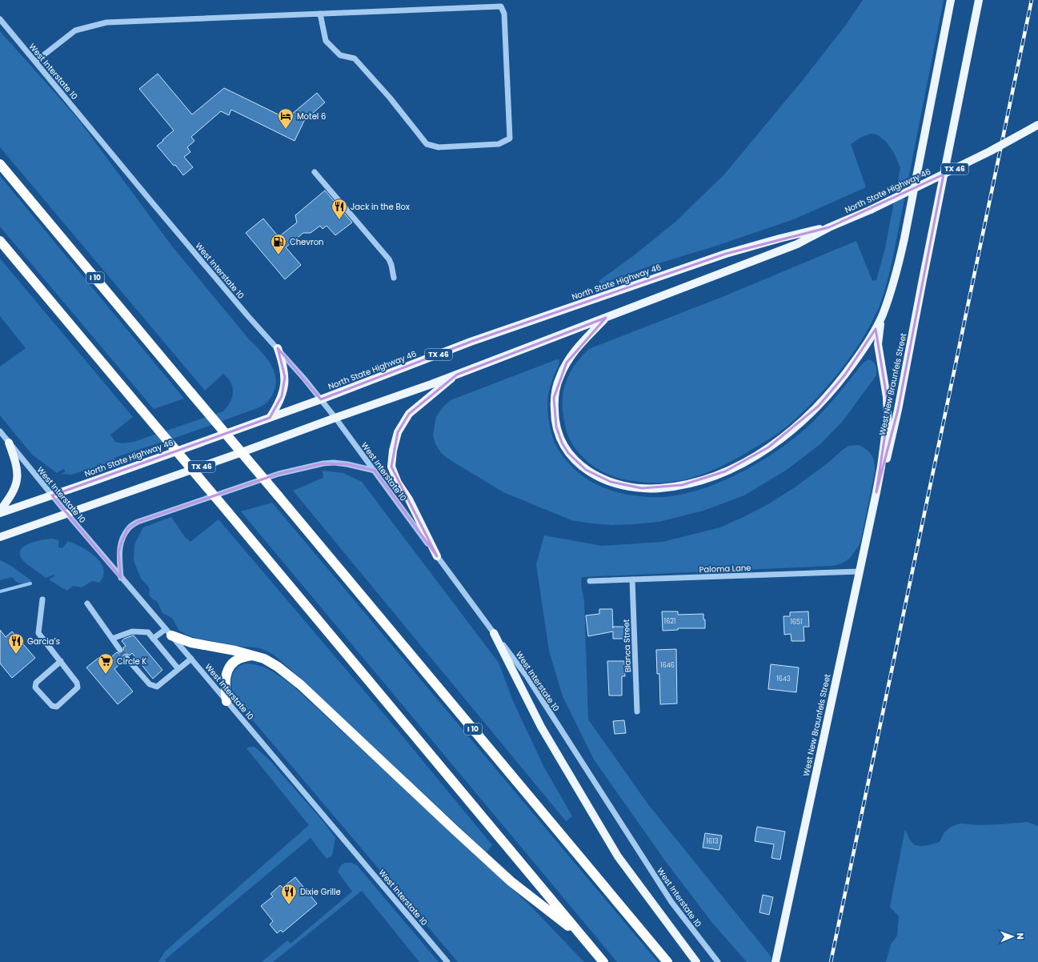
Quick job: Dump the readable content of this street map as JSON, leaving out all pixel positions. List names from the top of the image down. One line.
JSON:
{"streets":{"highway":["I 10"],"main road":["TX 46","North State Highway 46","West New Braunfels Street"],"street":["West Interstate 10","Paloma Lane","Blanca Street"]},"crossings":[["West Interstate 10","TX 46"],["West Interstate 10","North State Highway 46"],["TX 46","North State Highway 46"],["West New Braunfels Street","Paloma Lane"],["Paloma Lane","Blanca Street"]],"places":{"hotel":["Motel 6"],"restaurant":["Jack in the Box","Garcia’s","Dixie Grille"],"fuel station":["Chevron"],"supermarket":["Circle K"]},"house_numbers":["1621","1651","1646","1643","1613"],"north":"right"}
